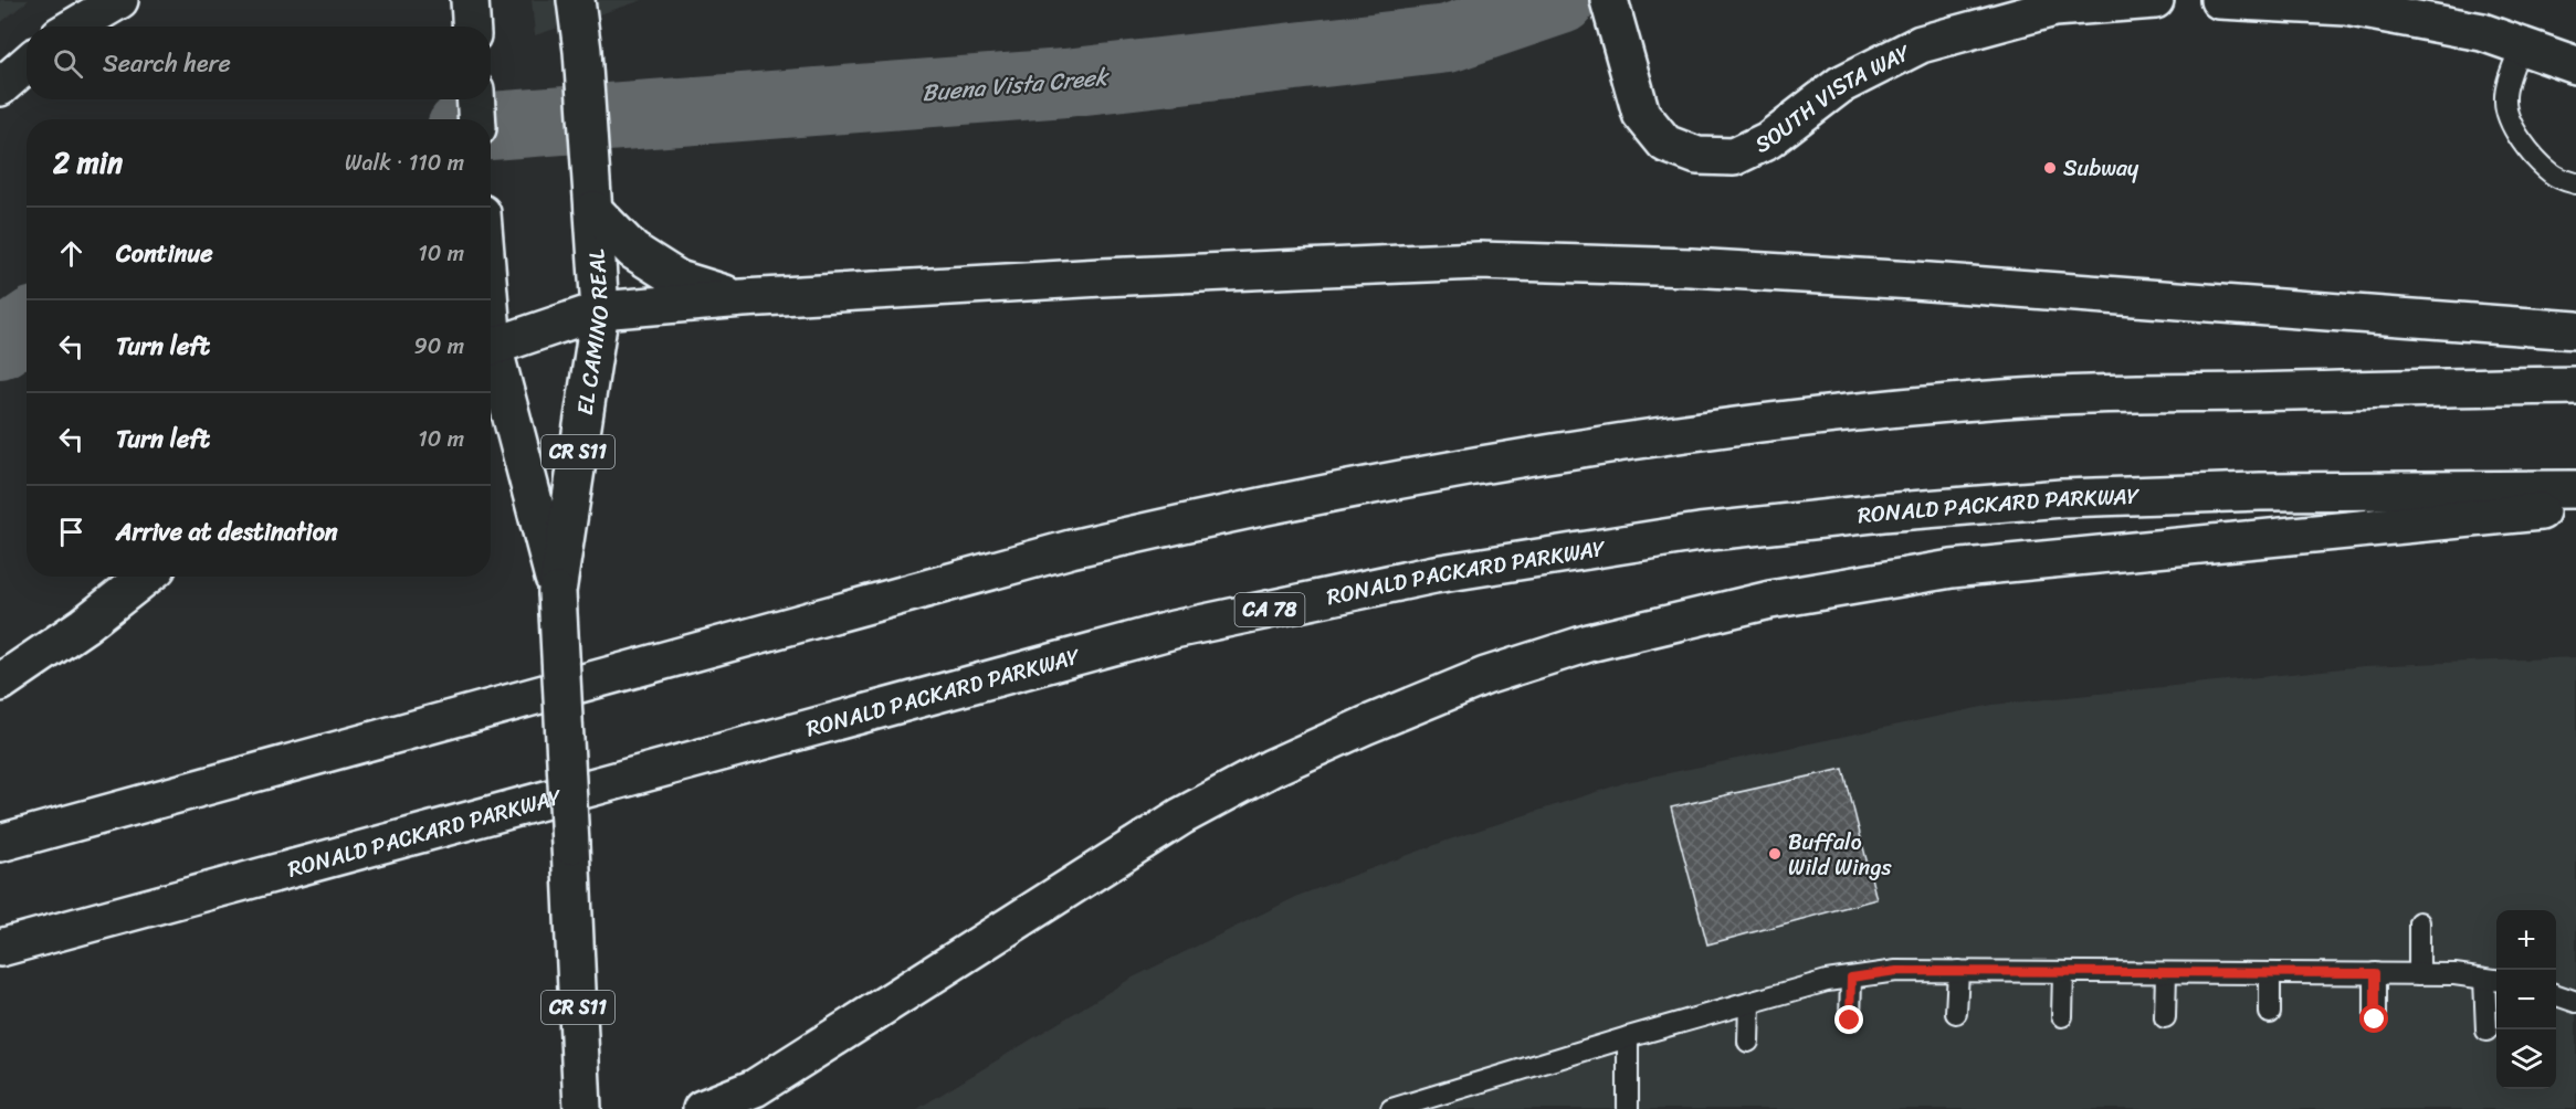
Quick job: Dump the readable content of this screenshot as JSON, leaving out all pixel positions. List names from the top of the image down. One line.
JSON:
{"streets":{"main road":["SOUTH VISTA WAY","EL CAMINO REAL","CR S11","RONALD PACKARD PARKWAY","CA 78"]},"crossings":[["EL CAMINO REAL","CR S11"]],"water":["Buena Vista Creek"],"places":["Subway","Buffalo Wild Wings"],"page":{"search":"Search here","heading":["2 min","Walk · 110 m"],"list":[["Continue","10 m"],["Turn left","90 m"],["Turn left","10 m"],"Arrive at destination"],"map_buttons":["+","−"]}}
